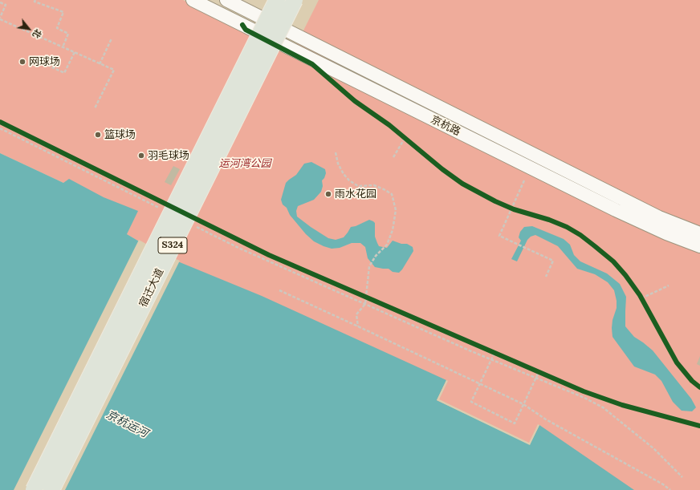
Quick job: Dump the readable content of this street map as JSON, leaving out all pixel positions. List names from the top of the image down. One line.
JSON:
{"streets":{"main road":["S324","宿迁大道"],"street":["京杭路"]},"water":["京杭运河"],"parks":["运河湾公园"],"places":["网球场","篮球场","羽毛球场","雨水花园"],"north":"bottom right"}
